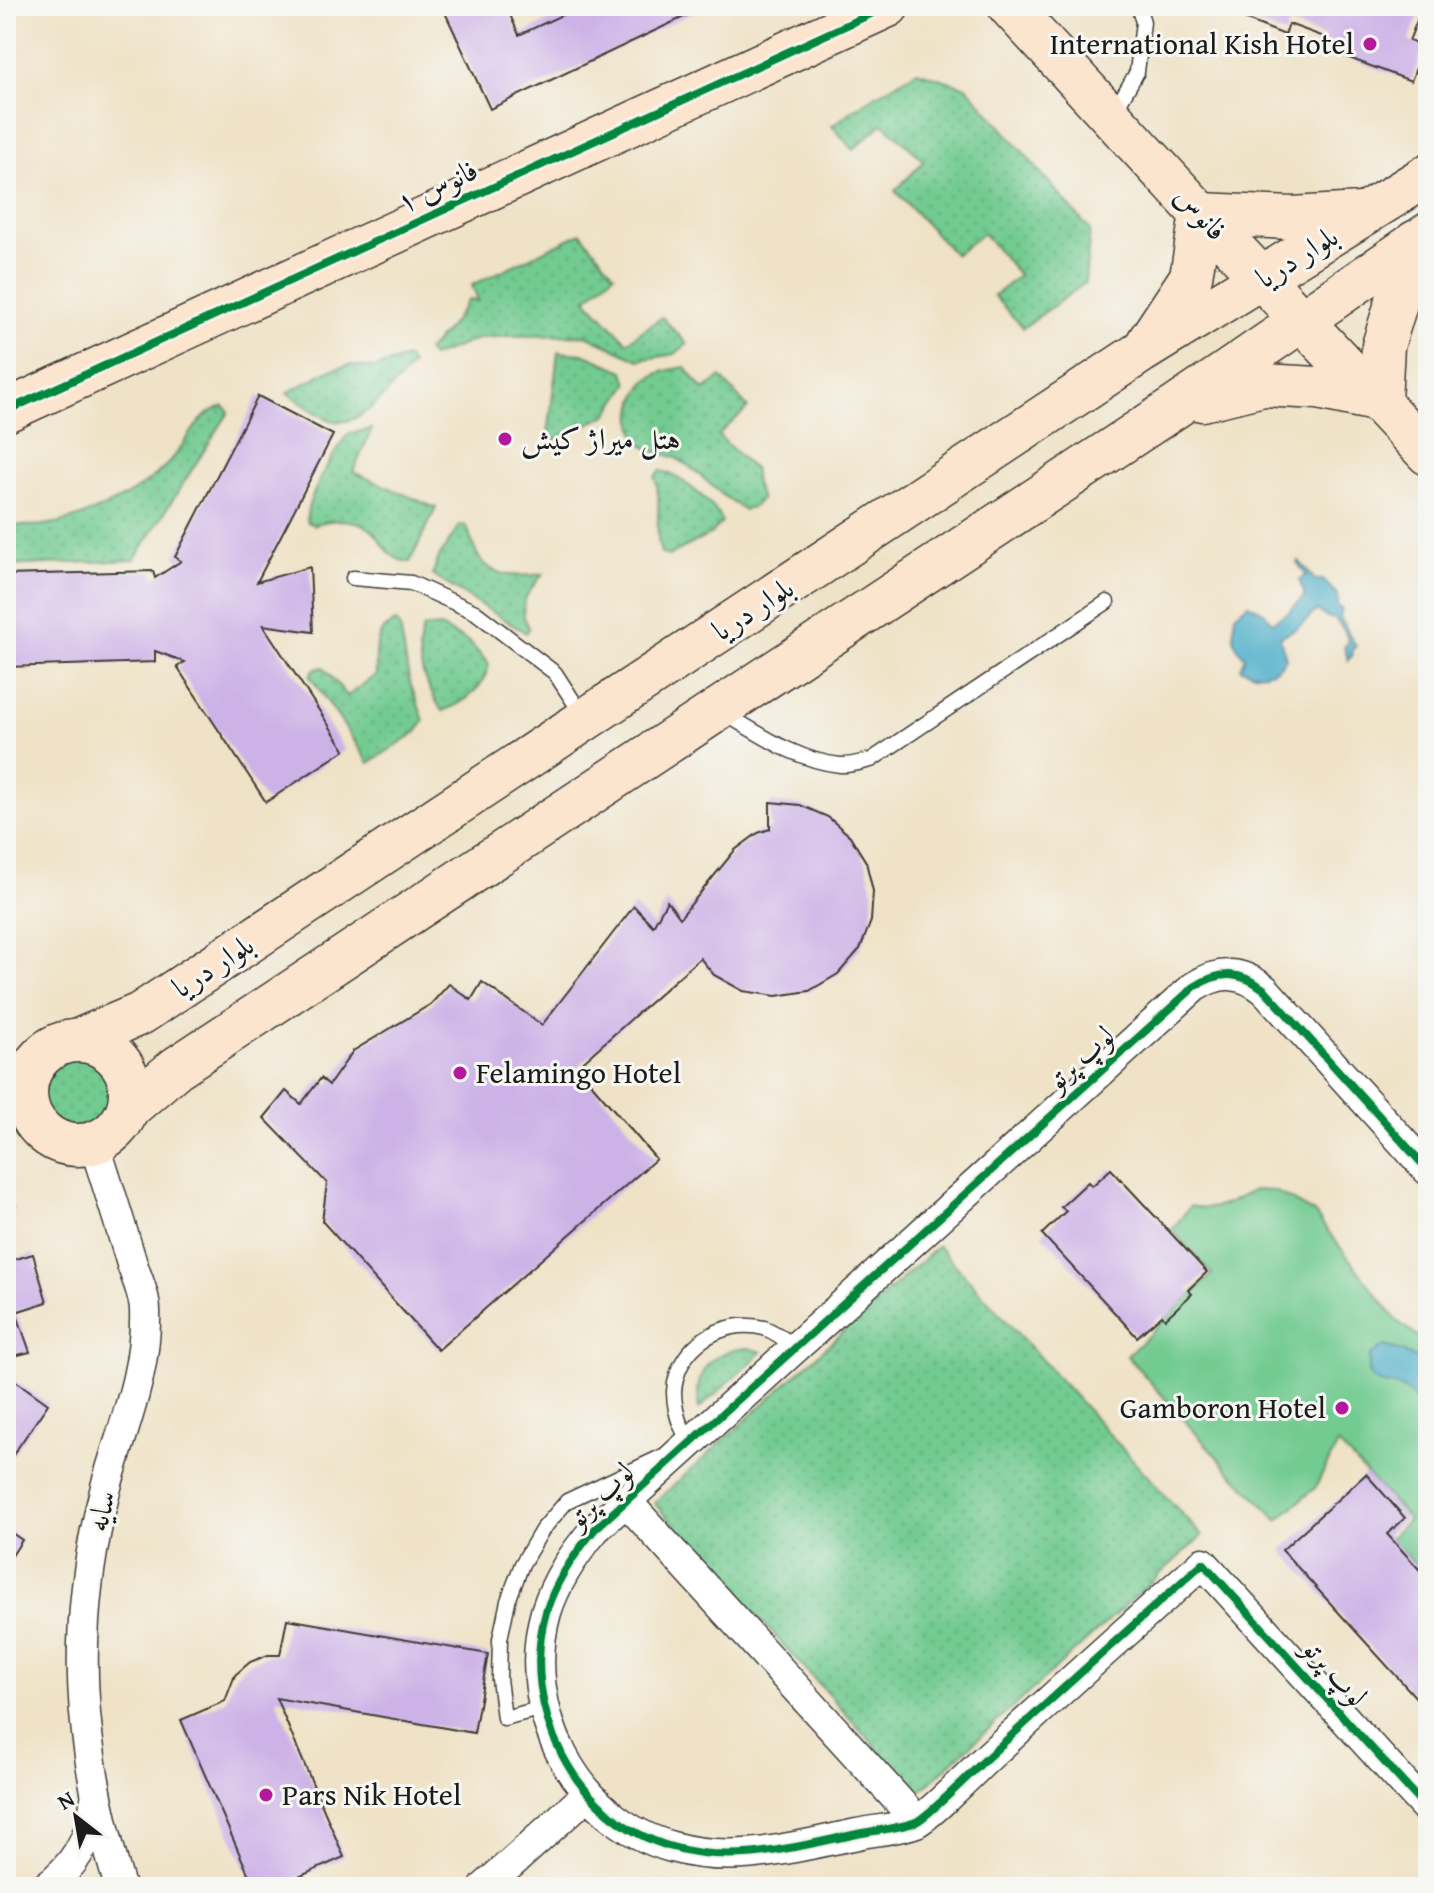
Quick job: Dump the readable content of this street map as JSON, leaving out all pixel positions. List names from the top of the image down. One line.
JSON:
{"streets":{"main road":["فانوس ۱","فانوس","بلوار دریا"],"street":["لوپ پرتو","سایه"]},"crossings":[["فانوس","بلوار دریا"],["بلوار دریا","سایه"]],"places":["International Kish Hotel","هتل میراژ کیش","Felamingo Hotel","Gamboron Hotel","Pars Nik Hotel"],"north":"top left"}
